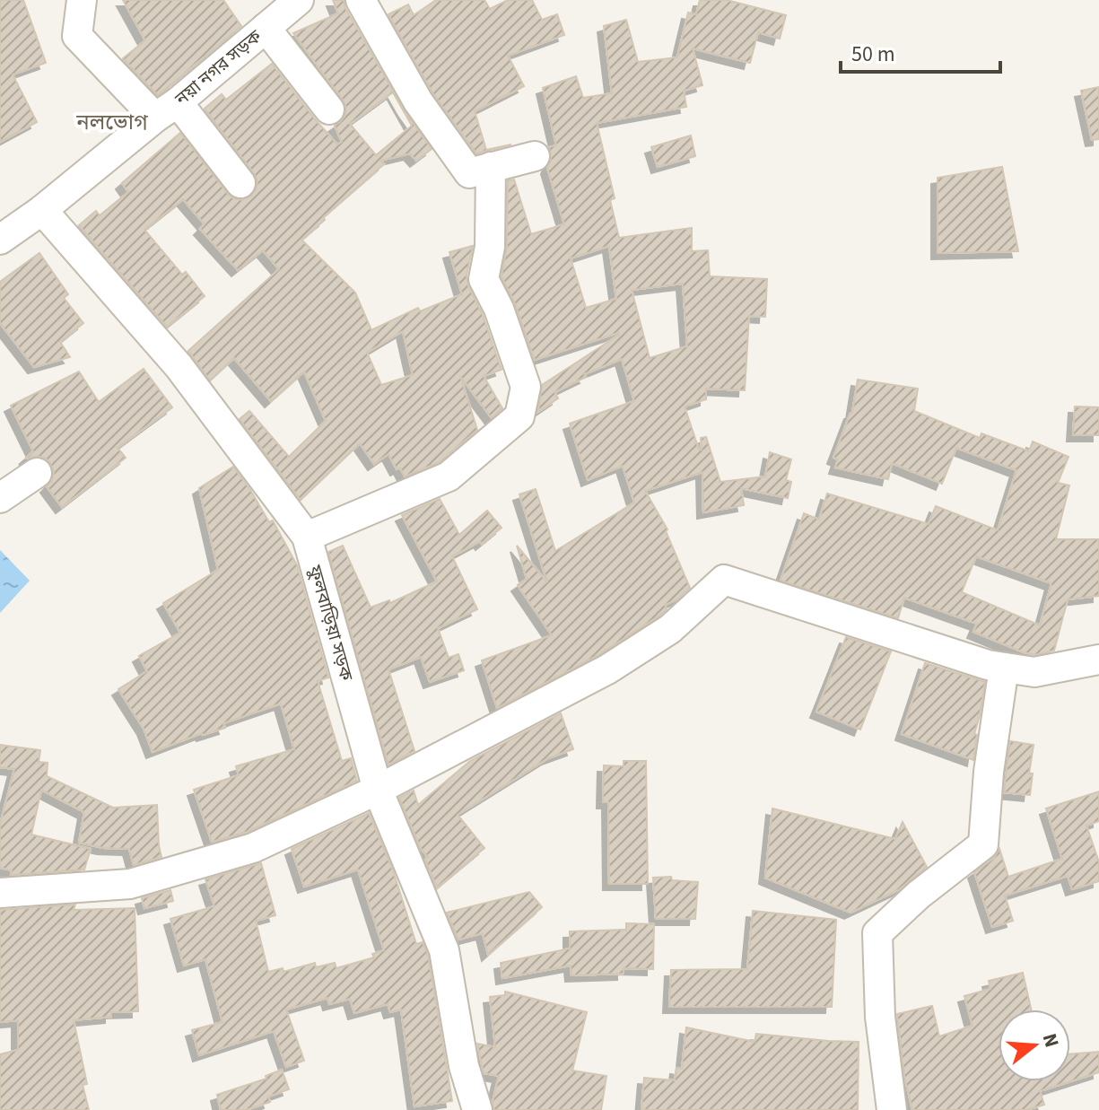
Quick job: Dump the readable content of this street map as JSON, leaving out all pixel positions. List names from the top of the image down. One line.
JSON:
{"streets":{"street":["নয়া নগর সড়ক","ফুলবাড়িয়া সড়ক"]},"crossings":[["নয়া নগর সড়ক","ফুলবাড়িয়া সড়ক"]],"districts":["নলভোগ"],"scale_bar":"50 m","north":"right"}
